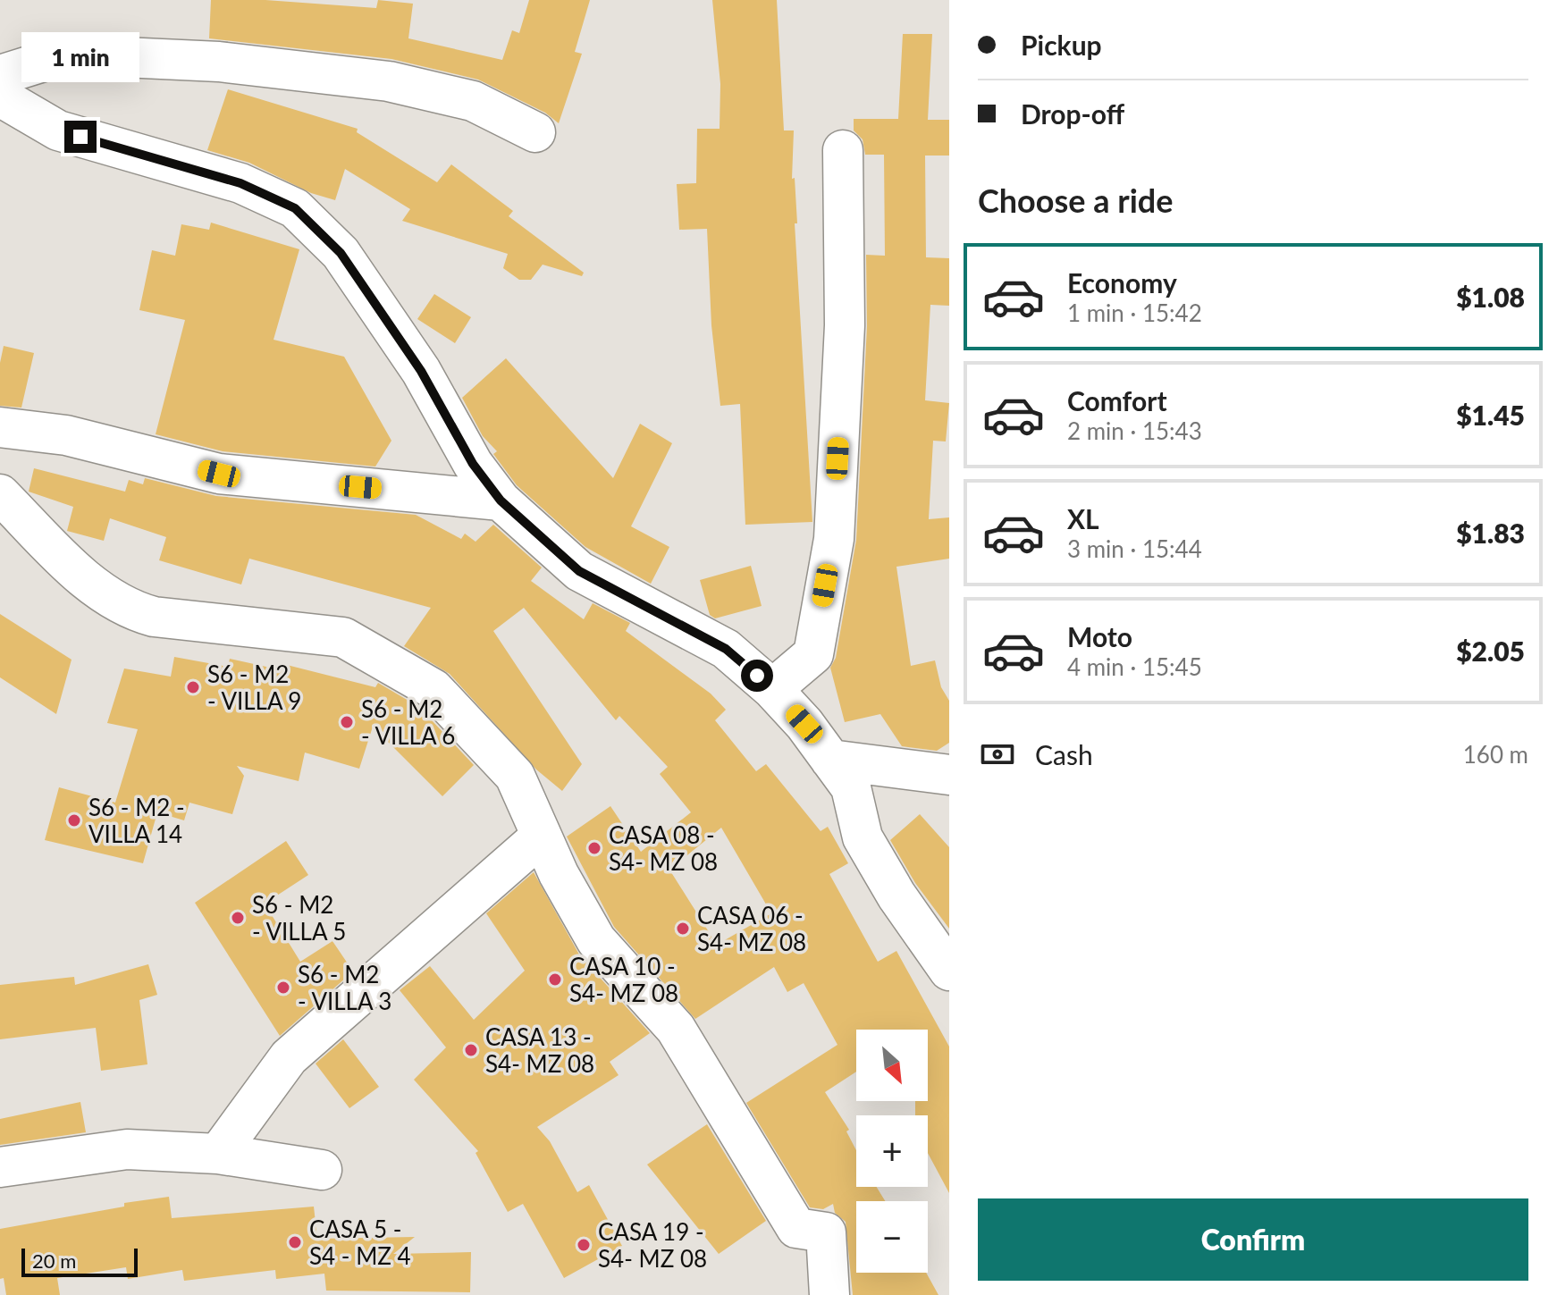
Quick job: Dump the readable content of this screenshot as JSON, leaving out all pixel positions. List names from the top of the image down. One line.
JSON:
{"places":["S6 - M2 - VILLA 9","S6 - M2 - VILLA 6","S6 - M2 - VILLA 14","CASA 08 - S4- MZ 08","S6 - M2 - VILLA 5","CASA 06 - S4- MZ 08","CASA 10 - S4- MZ 08","S6 - M2 - VILLA 3","CASA 13 - S4- MZ 08","CASA 5 - S4 - MZ 4","CASA 19 - S4- MZ 08"],"scale_bar":"20 m","north":"bottom right","page":{"banner":["Pickup","Drop-off"],"bubble":"1 min","heading":"Choose a ride","list":[{"name":"Economy","note":"1 min · 15:42","value":"$1.08"},{"name":"Comfort","note":"2 min · 15:43","value":"$1.45"},{"name":"XL","note":"3 min · 15:44","value":"$1.83"},{"name":"Moto","note":"4 min · 15:45","value":"$2.05"}],"pay":["Cash","160 m"],"map_buttons":["+","−"],"buttons":"Confirm","scale":"20 m"}}
